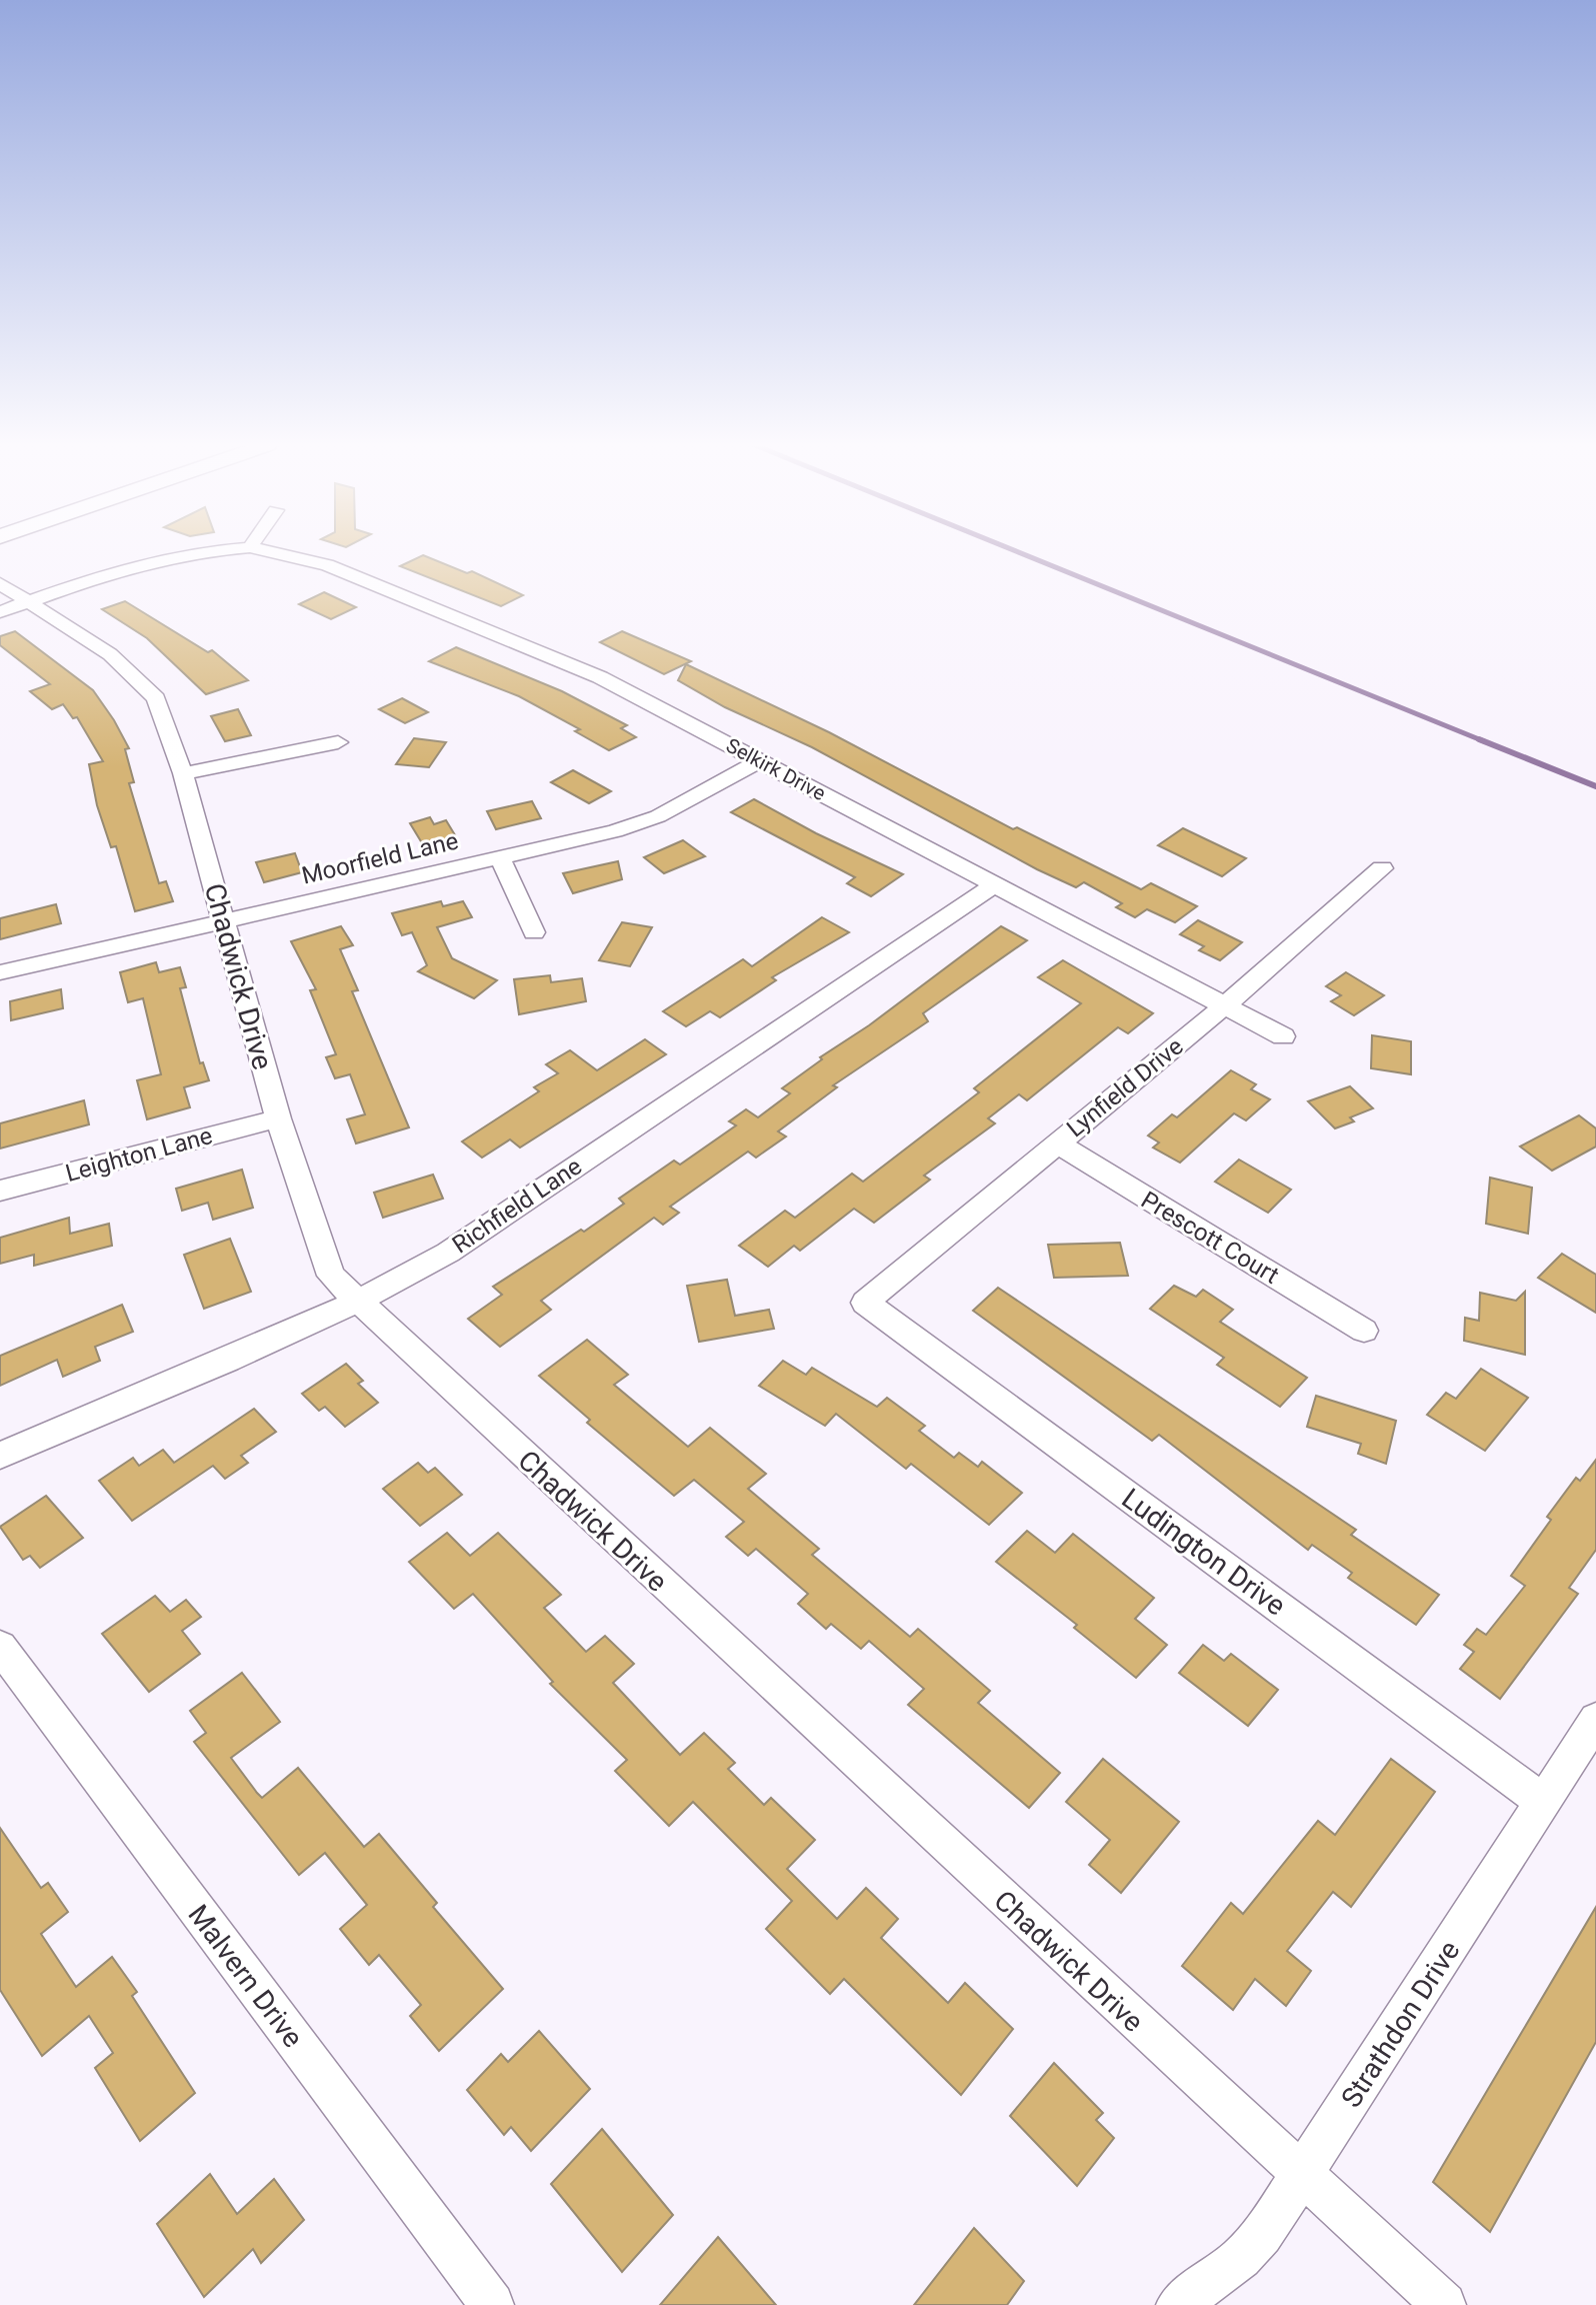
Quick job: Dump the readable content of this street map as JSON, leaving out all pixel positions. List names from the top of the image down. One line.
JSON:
{"streets":{"street":["Selkirk Drive","Moorfield Lane","Chadwick Drive","Lynfield Drive","Leighton Lane","Richfield Lane","Prescott Court","Ludington Drive","Malvern Drive","Strathdon Drive"]},"crossings":[["Selkirk Drive","Moorfield Lane"],["Selkirk Drive","Lynfield Drive"],["Selkirk Drive","Richfield Lane"],["Moorfield Lane","Chadwick Drive"],["Chadwick Drive","Leighton Lane"],["Chadwick Drive","Richfield Lane"],["Chadwick Drive","Strathdon Drive"],["Lynfield Drive","Prescott Court"],["Lynfield Drive","Ludington Drive"],["Ludington Drive","Strathdon Drive"]]}
